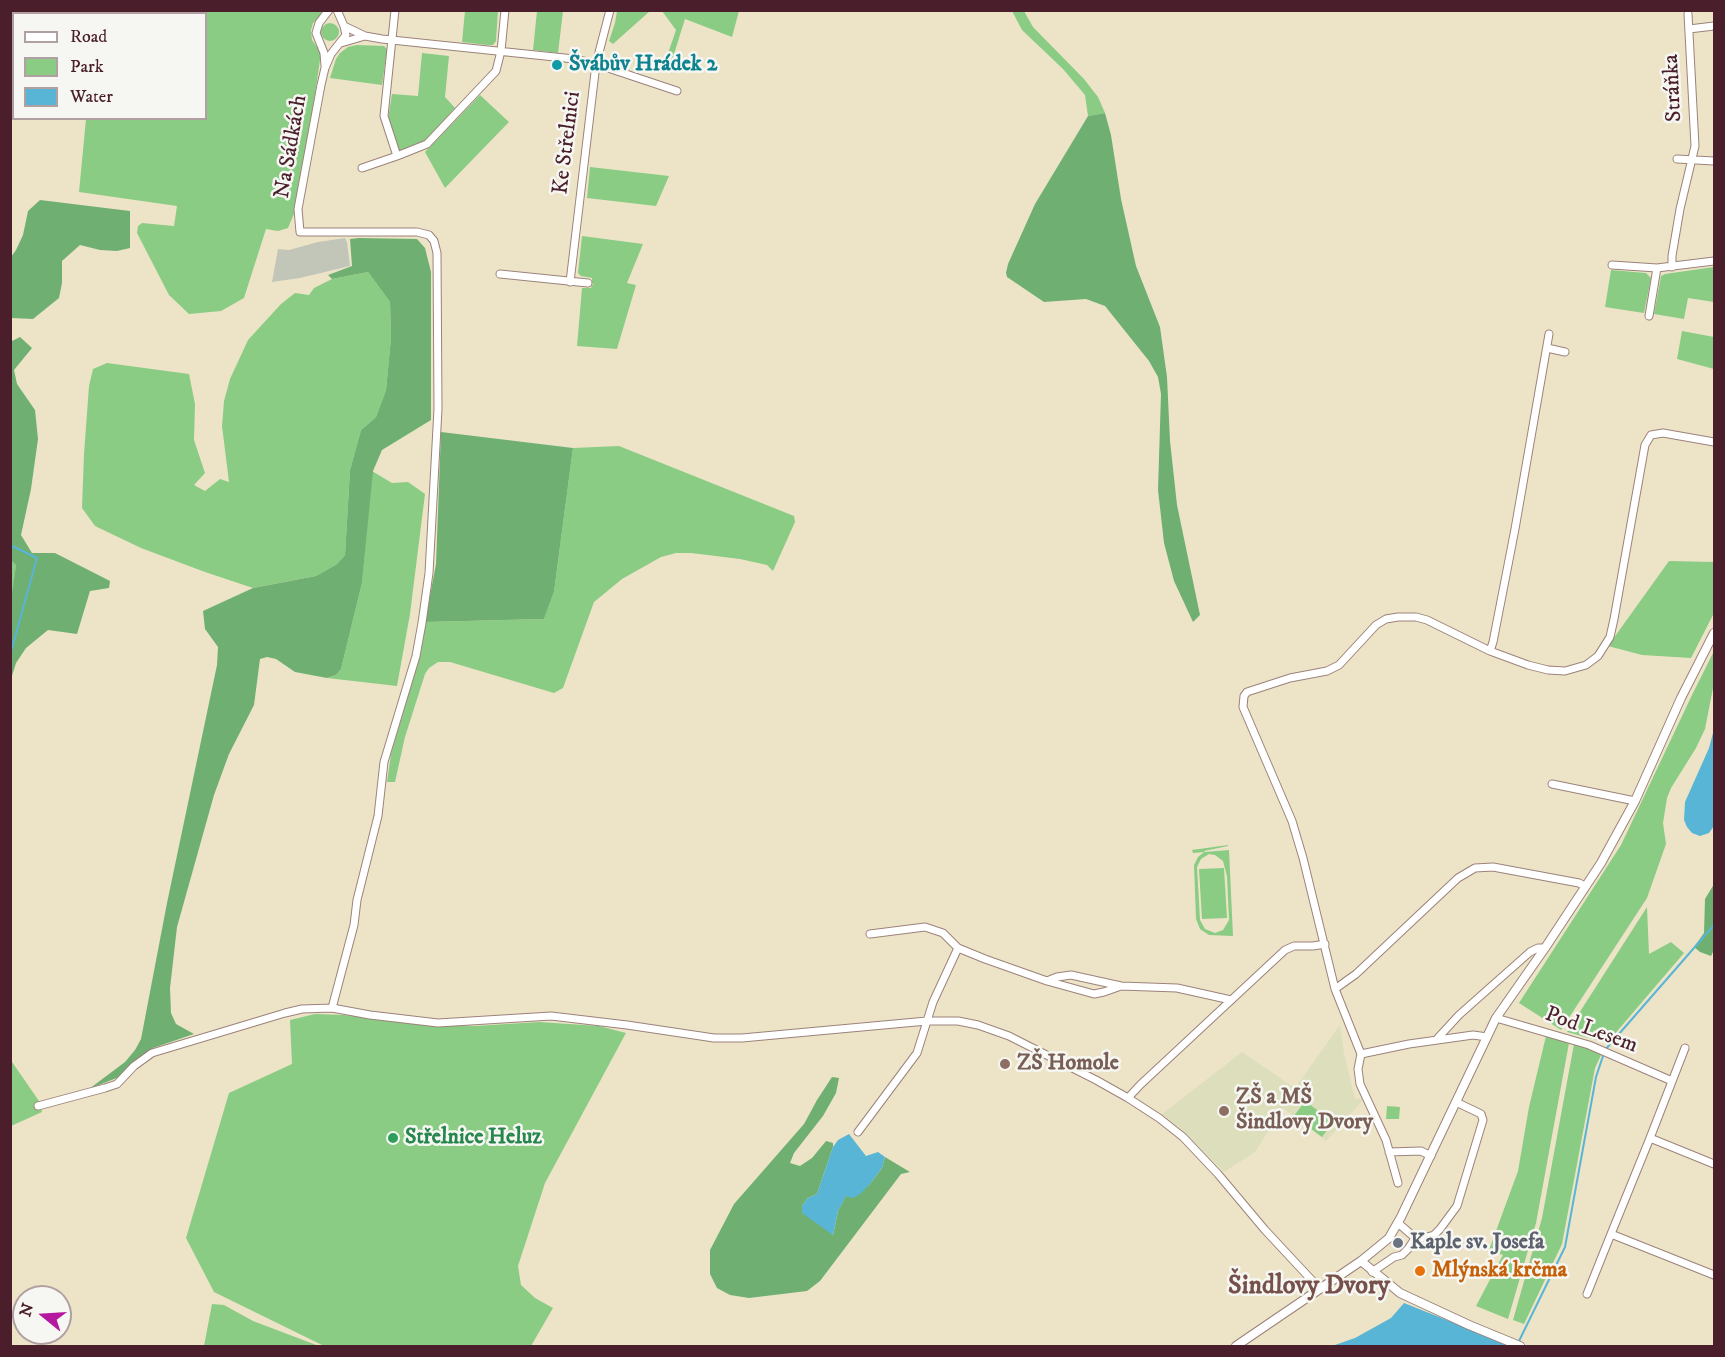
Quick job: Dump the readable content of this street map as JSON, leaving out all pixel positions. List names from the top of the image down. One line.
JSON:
{"streets":{"street":["Stráňka","Ke Střelnici","Na Sádkách","Pod Lesem"]},"districts":["Šindlovy Dvory"],"places":["Švábův Hrádek 2","ZŠ Homole","ZŠ a MŠ Šindlovy Dvory","Střelnice Heluz","Kaple sv. Josefa","Mlýnská krčma"],"legend":["Road","Park","Water"],"north":"left"}
